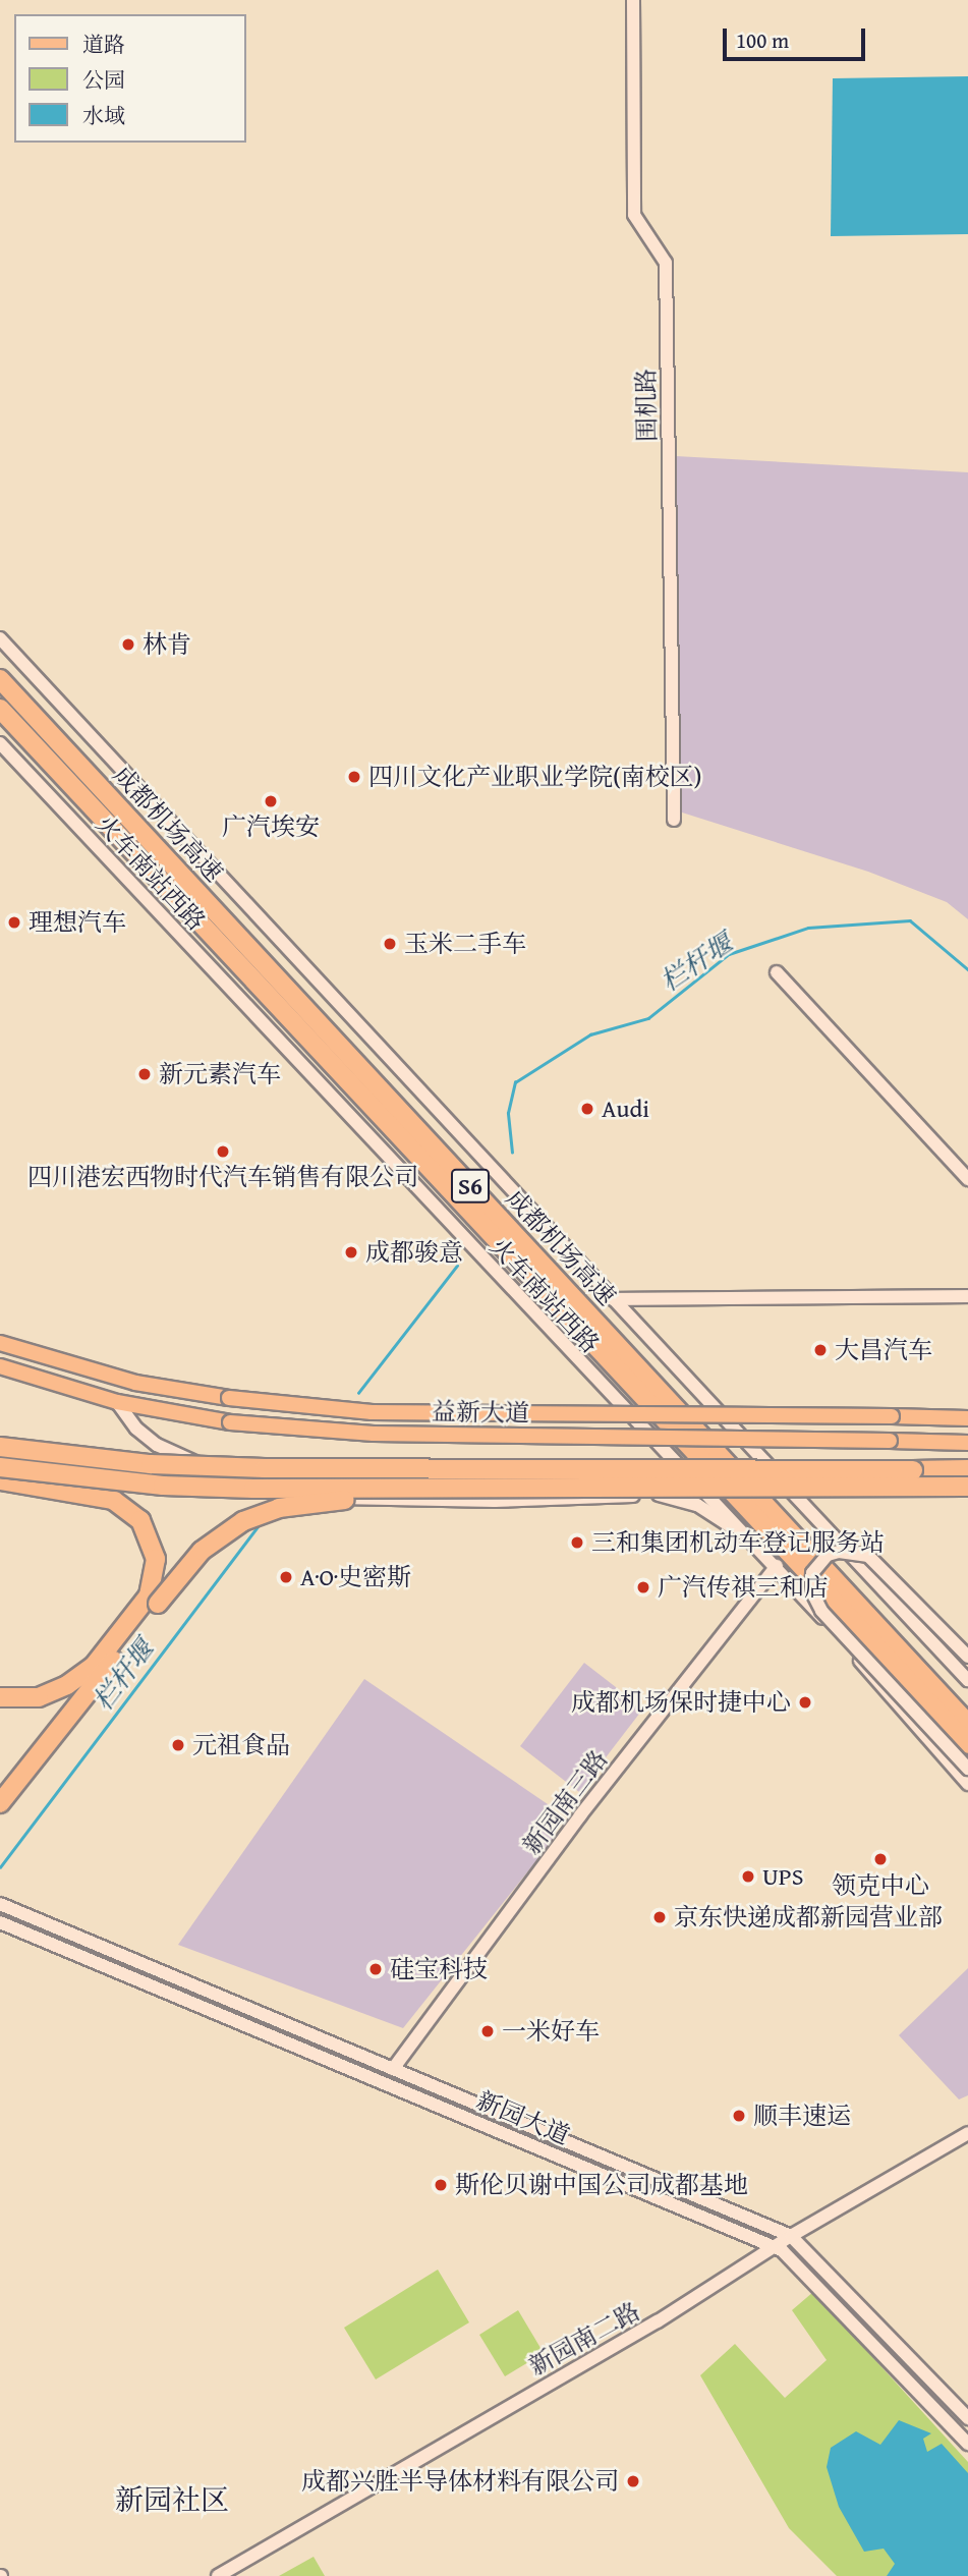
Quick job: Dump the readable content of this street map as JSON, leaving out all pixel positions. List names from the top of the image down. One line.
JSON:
{"streets":{"highway":["成都机场高速","S6"],"main road":["益新大道"],"street":["围机路","火车南站西路","新园南三路","新园大道","新园南二路"]},"crossings":[["火车南站西路","新园南三路"],["新园南三路","新园大道"],["新园大道","新园南二路"]],"districts":["新园社区"],"water":["栏杆堰"],"places":["林肯","四川文化产业职业学院(南校区)","广汽埃安","理想汽车","玉米二手车","新元素汽车","Audi","四川港宏西物时代汽车销售有限公司","成都骏意","大昌汽车","三和集团机动车登记服务站","A·O·史密斯","广汽传祺三和店","成都机场保时捷中心","元祖食品","领克中心","UPS","京东快递成都新园营业部","硅宝科技","一米好车","顺丰速运","斯伦贝谢中国公司成都基地","成都兴胜半导体材料有限公司"],"legend":["道路","公园","水域"],"scale_bar":"100 m"}
